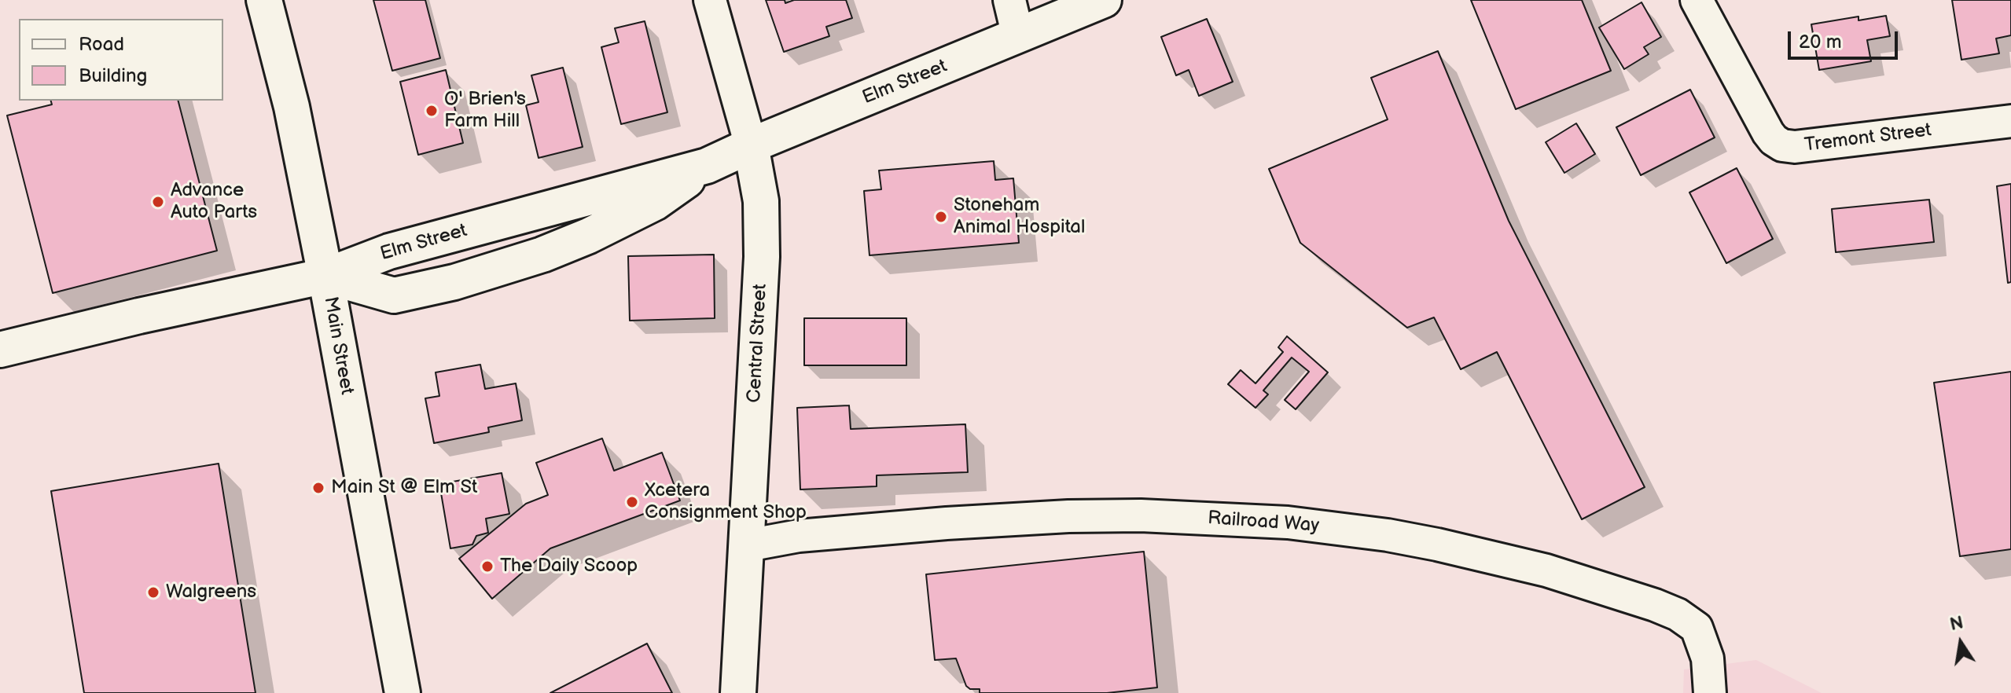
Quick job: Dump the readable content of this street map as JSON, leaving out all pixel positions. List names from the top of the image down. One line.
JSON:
{"streets":{"main road":["Elm Street","Central Street","Main Street"],"street":["Tremont Street","Railroad Way"]},"crossings":[["Elm Street","Central Street"],["Elm Street","Main Street"],["Central Street","Railroad Way"]],"places":["O' Brien's Farm Hill","Advance Auto Parts","Stoneham Animal Hospital","Main St @ Elm St","Xcetera Consignment Shop","The Daily Scoop","Walgreens"],"legend":["Road","Building"],"scale_bar":"20 m","north":"top"}
